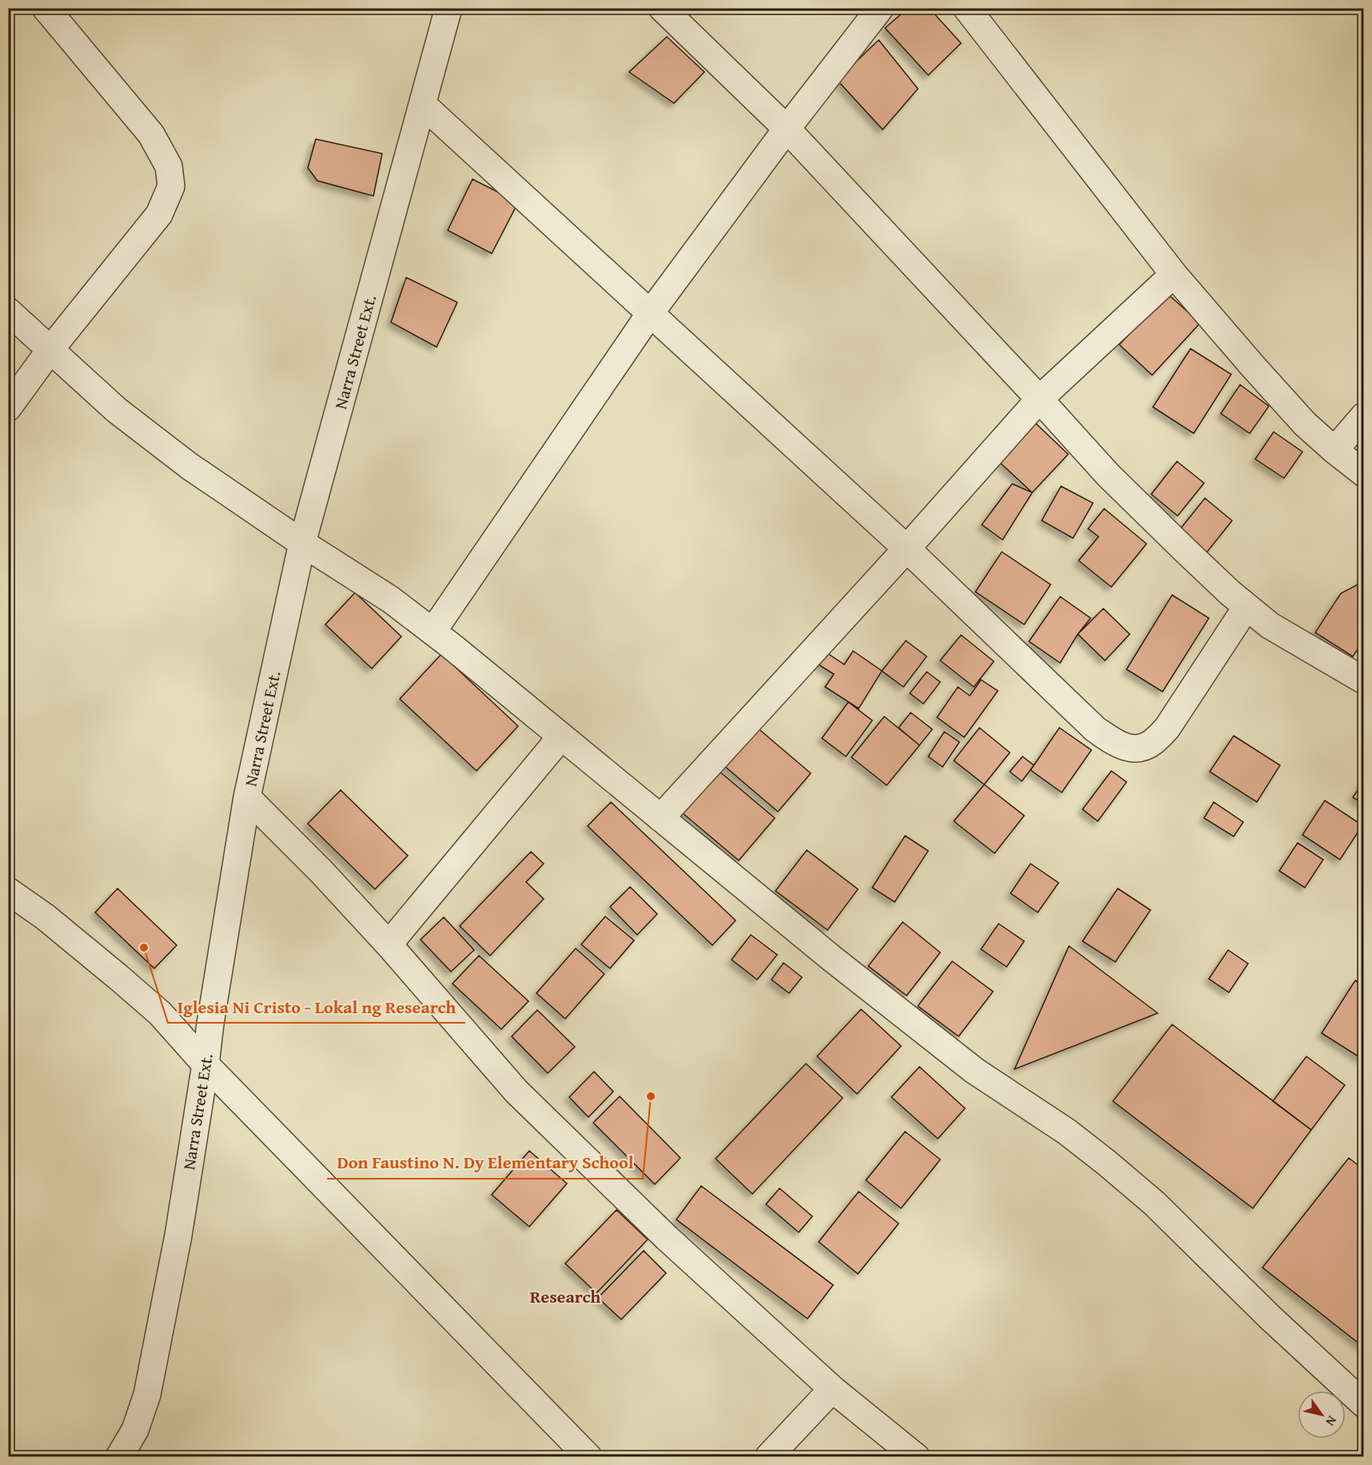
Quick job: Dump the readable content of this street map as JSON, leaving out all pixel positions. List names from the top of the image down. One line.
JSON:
{"streets":{"street":["Narra Street Ext."]},"districts":["Research"],"places":["Iglesia Ni Cristo - Lokal ng Research","Don Faustino N. Dy Elementary School"],"north":"bottom right"}
